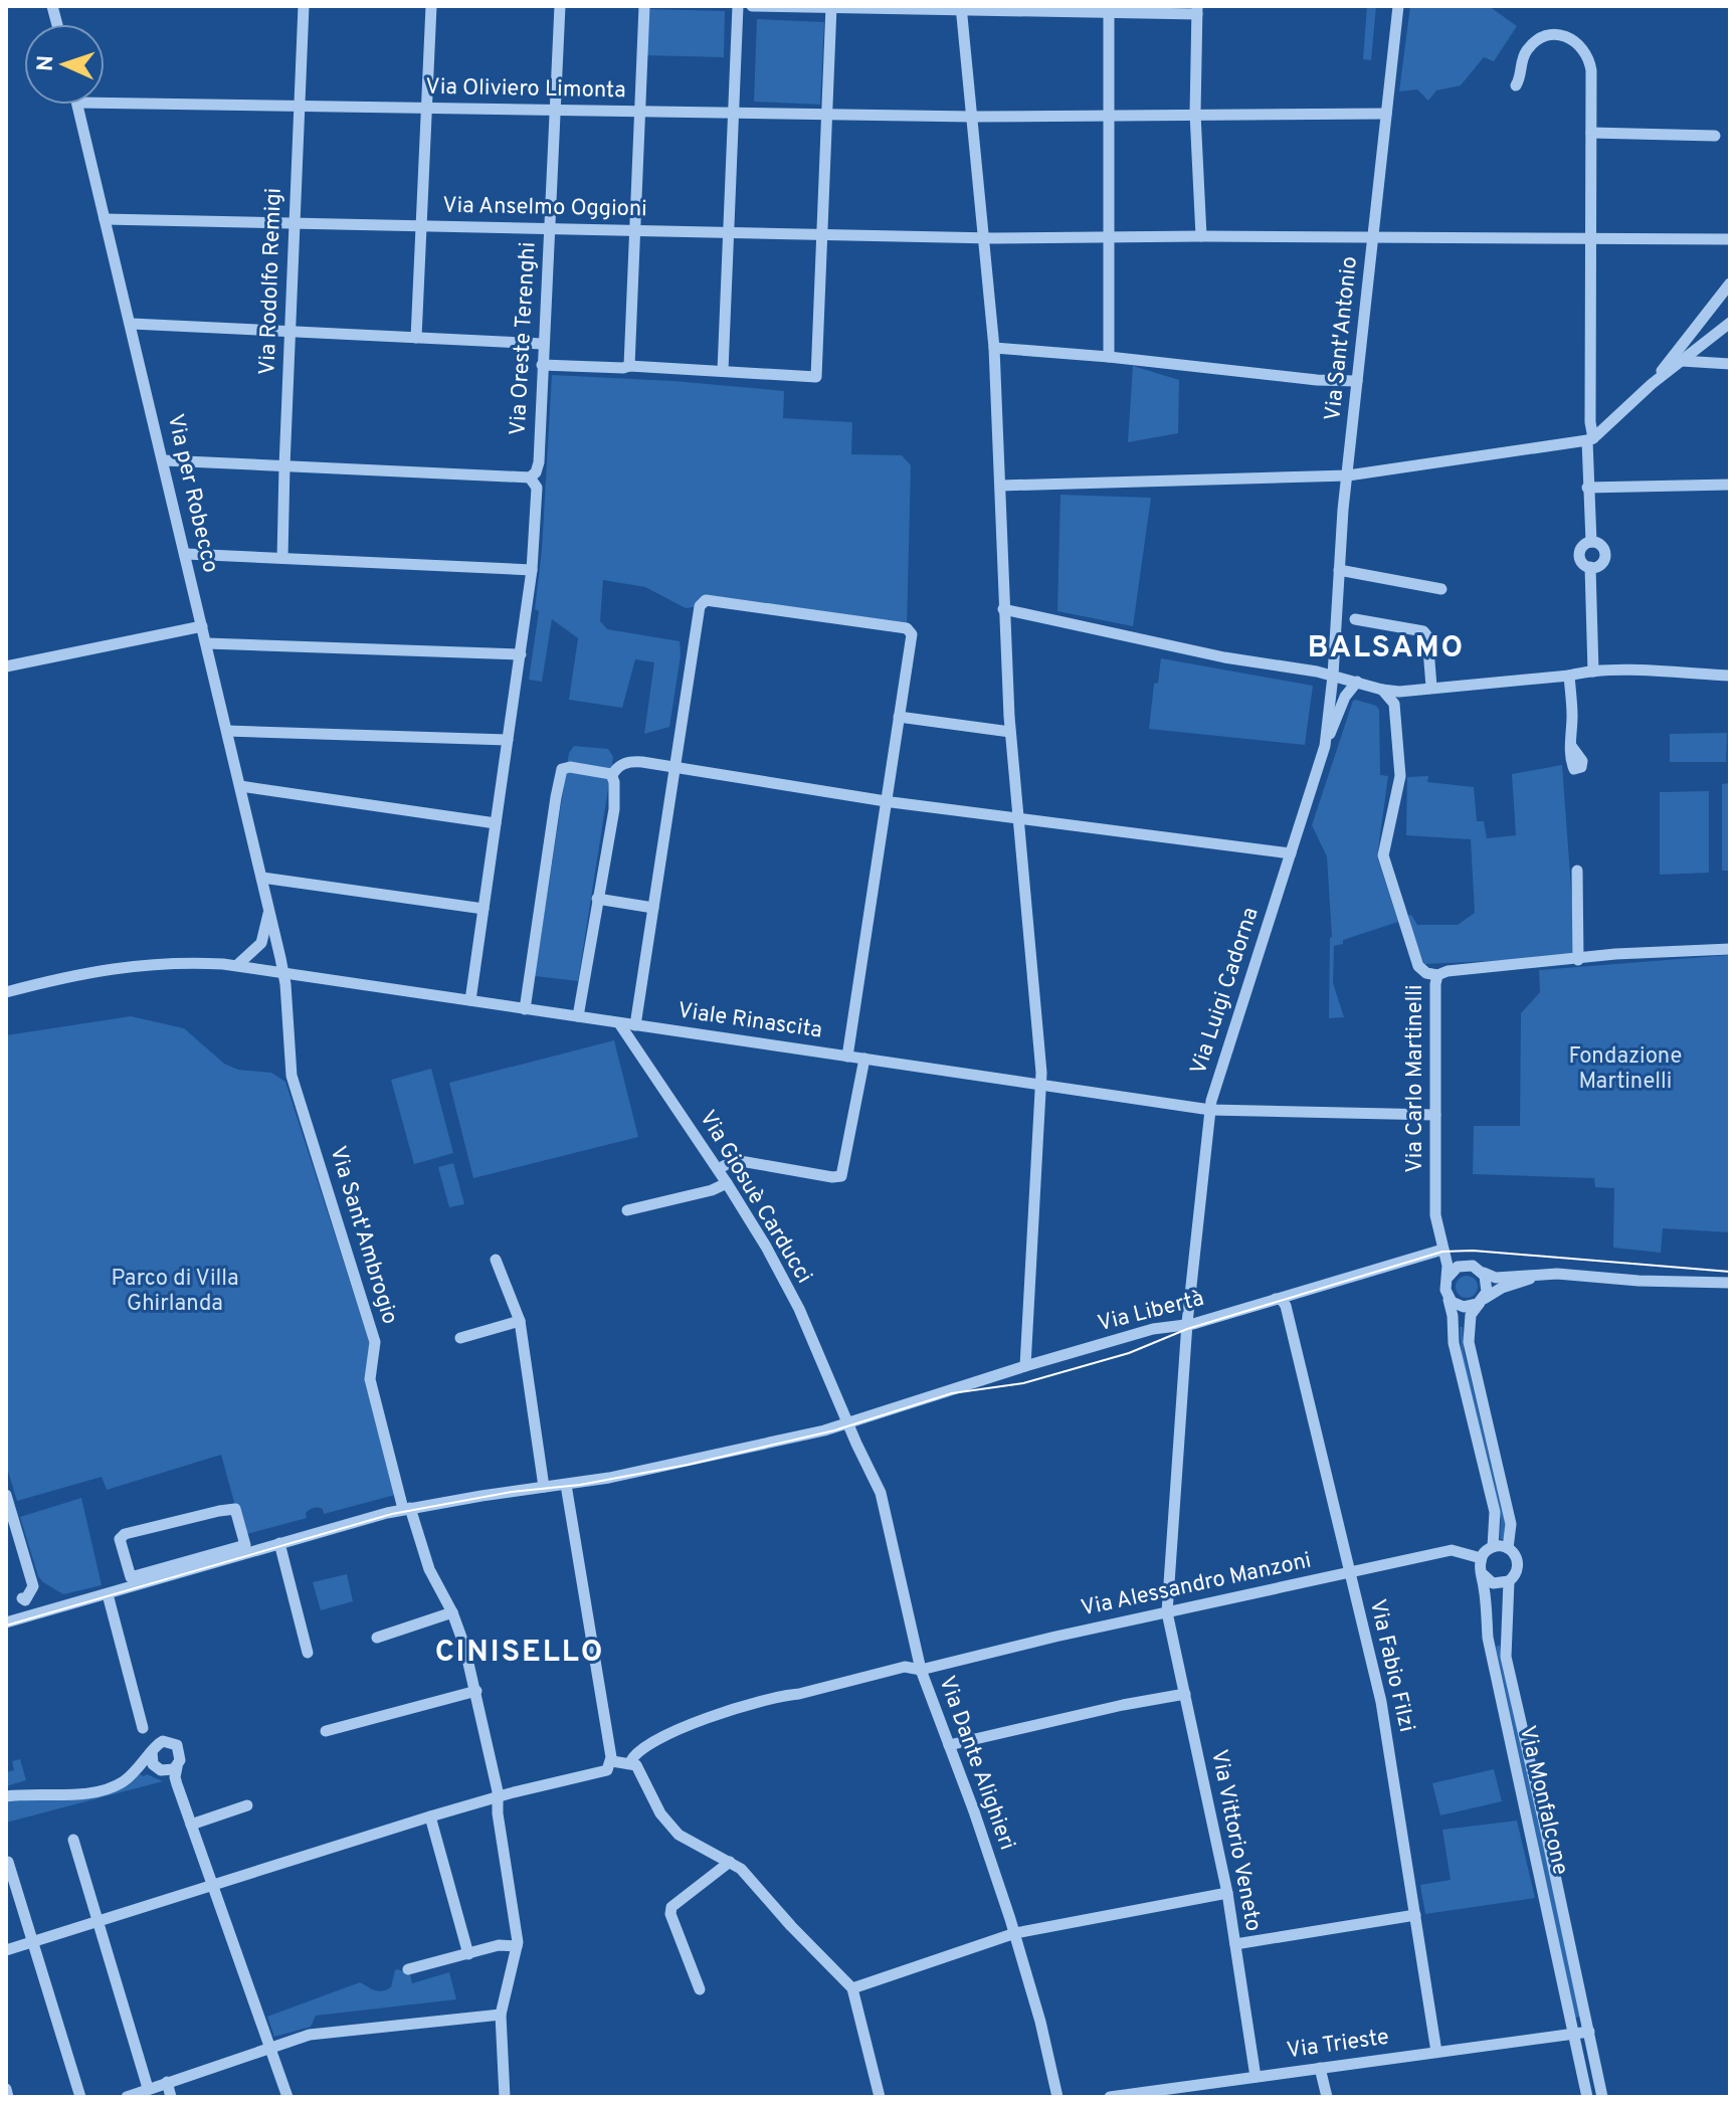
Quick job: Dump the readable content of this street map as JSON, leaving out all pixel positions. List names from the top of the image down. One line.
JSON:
{"streets":{"street":["Via Oliviero Limonta","Via Anselmo Oggioni","Via Rodolfo Remigi","Via Oreste Terenghi","Via Sant'Antonio","Via per Robecco","Via Luigi Cadorna","Viale Rinascita","Via Carlo Martinelli","Via Giosuè Carducci","Via Sant'Ambrogio","Via Libertà","Via Alessandro Manzoni","Via Fabio Filzi","Via Dante Alighieri","Via Monfalcone","Via Vittorio Veneto","Via Trieste"]},"crossings":[["Via Oliviero Limonta","Via Rodolfo Remigi"],["Via Oliviero Limonta","Via Oreste Terenghi"],["Via Oliviero Limonta","Via Sant'Antonio"],["Via Anselmo Oggioni","Via Rodolfo Remigi"],["Via Anselmo Oggioni","Via Oreste Terenghi"],["Via Anselmo Oggioni","Via Sant'Antonio"],["Via Anselmo Oggioni","Via per Robecco"],["Via Oreste Terenghi","Viale Rinascita"],["Via Sant'Antonio","Via Luigi Cadorna"],["Via per Robecco","Viale Rinascita"],["Via per Robecco","Via Sant'Ambrogio"],["Via Luigi Cadorna","Viale Rinascita"],["Via Luigi Cadorna","Via Libertà"],["Via Luigi Cadorna","Via Alessandro Manzoni"],["Via Luigi Cadorna","Via Vittorio Veneto"],["Viale Rinascita","Via Carlo Martinelli"],["Viale Rinascita","Via Giosuè Carducci"],["Viale Rinascita","Via Sant'Ambrogio"],["Via Carlo Martinelli","Via Libertà"],["Via Giosuè Carducci","Via Libertà"],["Via Giosuè Carducci","Via Dante Alighieri"],["Via Libertà","Via Fabio Filzi"],["Via Libertà","Via Dante Alighieri"],["Via Alessandro Manzoni","Via Fabio Filzi"],["Via Alessandro Manzoni","Via Dante Alighieri"],["Via Alessandro Manzoni","Via Monfalcone"],["Via Alessandro Manzoni","Via Vittorio Veneto"],["Via Fabio Filzi","Via Trieste"],["Via Monfalcone","Via Trieste"],["Via Vittorio Veneto","Via Trieste"]],"districts":["BALSAMO","CINISELLO"],"parks":["Fondazione Martinelli","Parco di Villa Ghirlanda"],"north":"left"}
